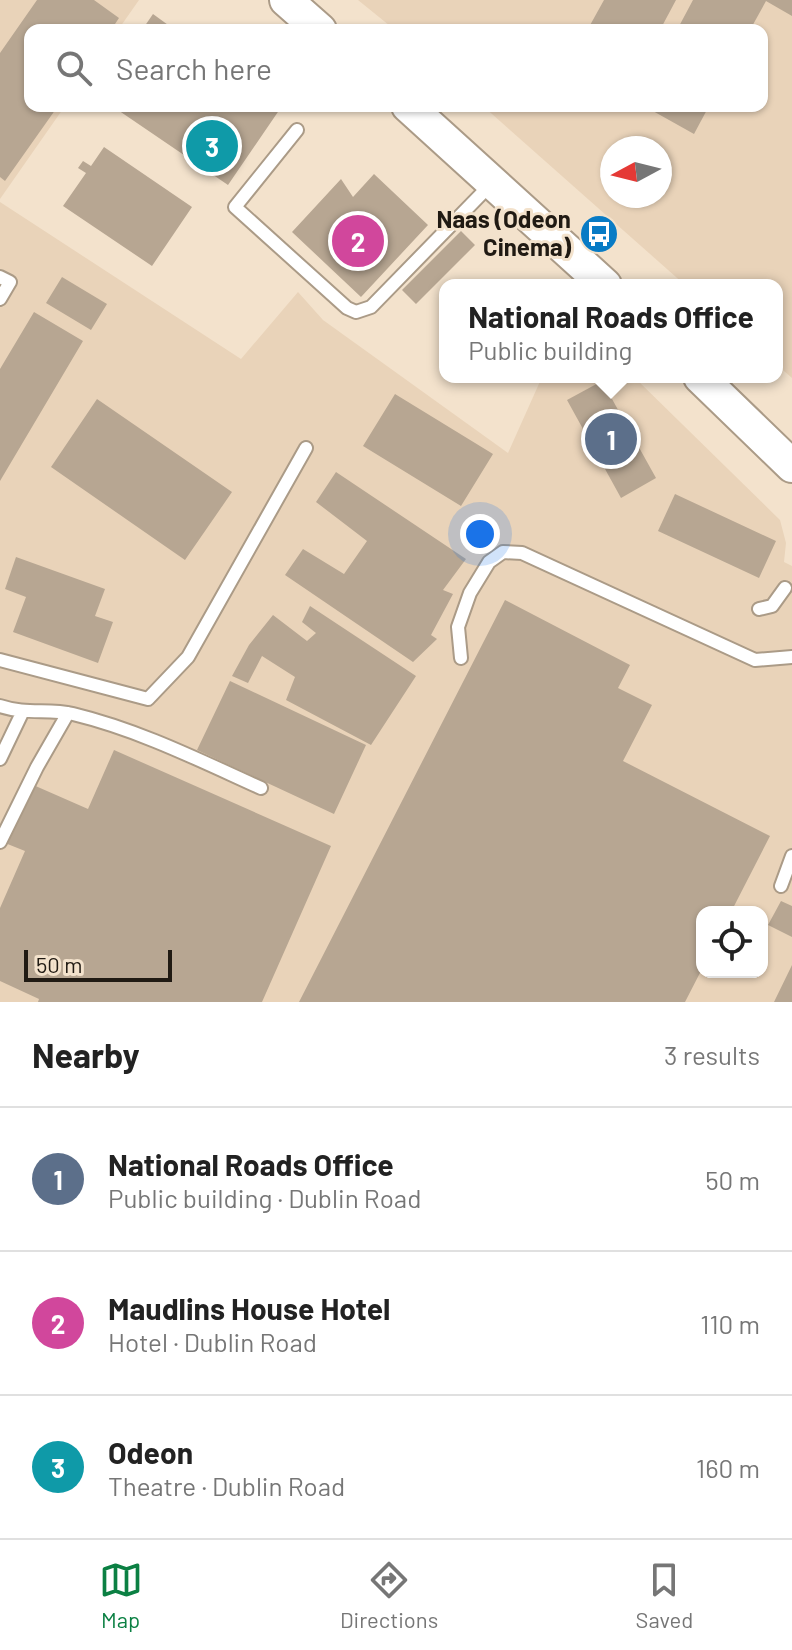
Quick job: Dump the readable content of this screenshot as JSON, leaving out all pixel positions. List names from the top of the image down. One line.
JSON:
{"places":{"bus stop":["Naas (Odeon Cinema)"]},"scale_bar":"50 m","north":"left","page":{"search":"Search here","pins":["3","2","1"],"popup":["National Roads Office","Public building"],"scale":"50 m","heading":["Nearby","3 results"],"list":[{"mark":"1","name":"National Roads Office","note":"Public building · Dublin Road","value":"50 m"},{"mark":"2","name":"Maudlins House Hotel","note":"Hotel · Dublin Road","value":"110 m"},{"mark":"3","name":"Odeon","note":"Theatre · Dublin Road","value":"160 m"}],"nav":["Map","Directions","Saved"]}}
